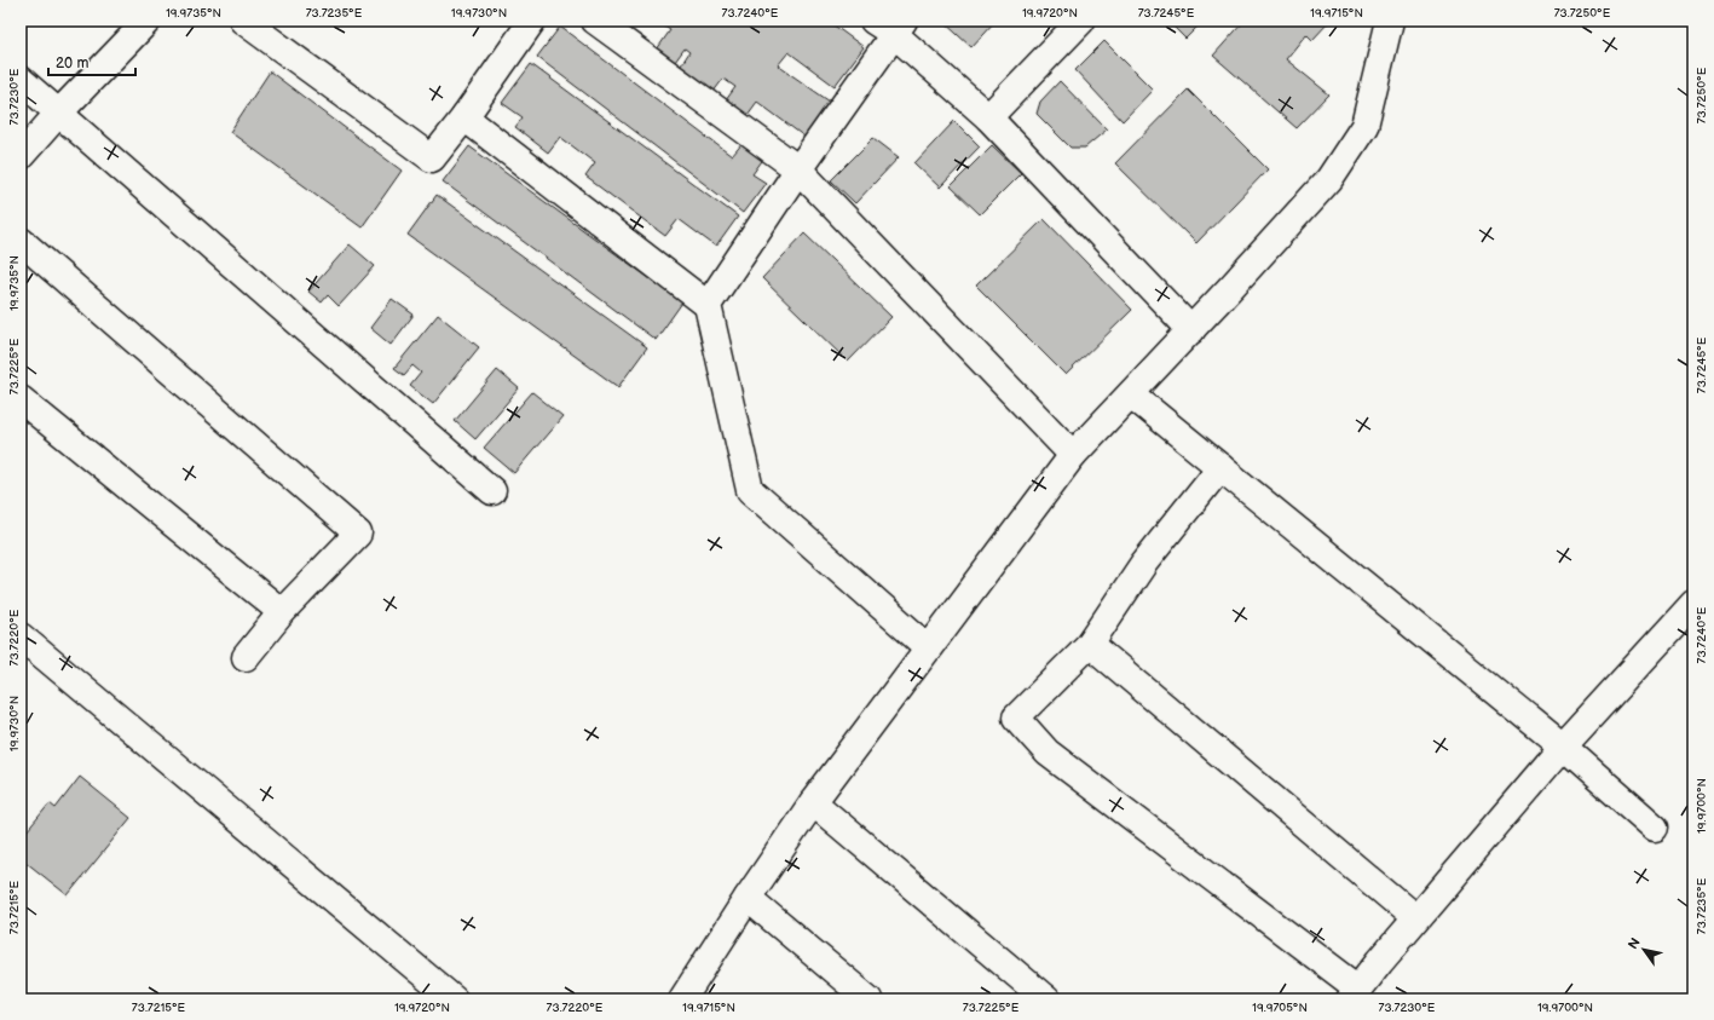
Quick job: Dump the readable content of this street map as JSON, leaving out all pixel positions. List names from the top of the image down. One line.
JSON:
{"scale_bar":"20 m","north":"top left","coordinates":["19.9735°N","73.7235°E","19.9730°N","73.7240°E","19.9720°N","73.7245°E","19.9715°N","73.7250°E","73.7230°E","73.7225°E","73.7220°E","19.9700°N","73.7215°E","19.9705°N"]}
